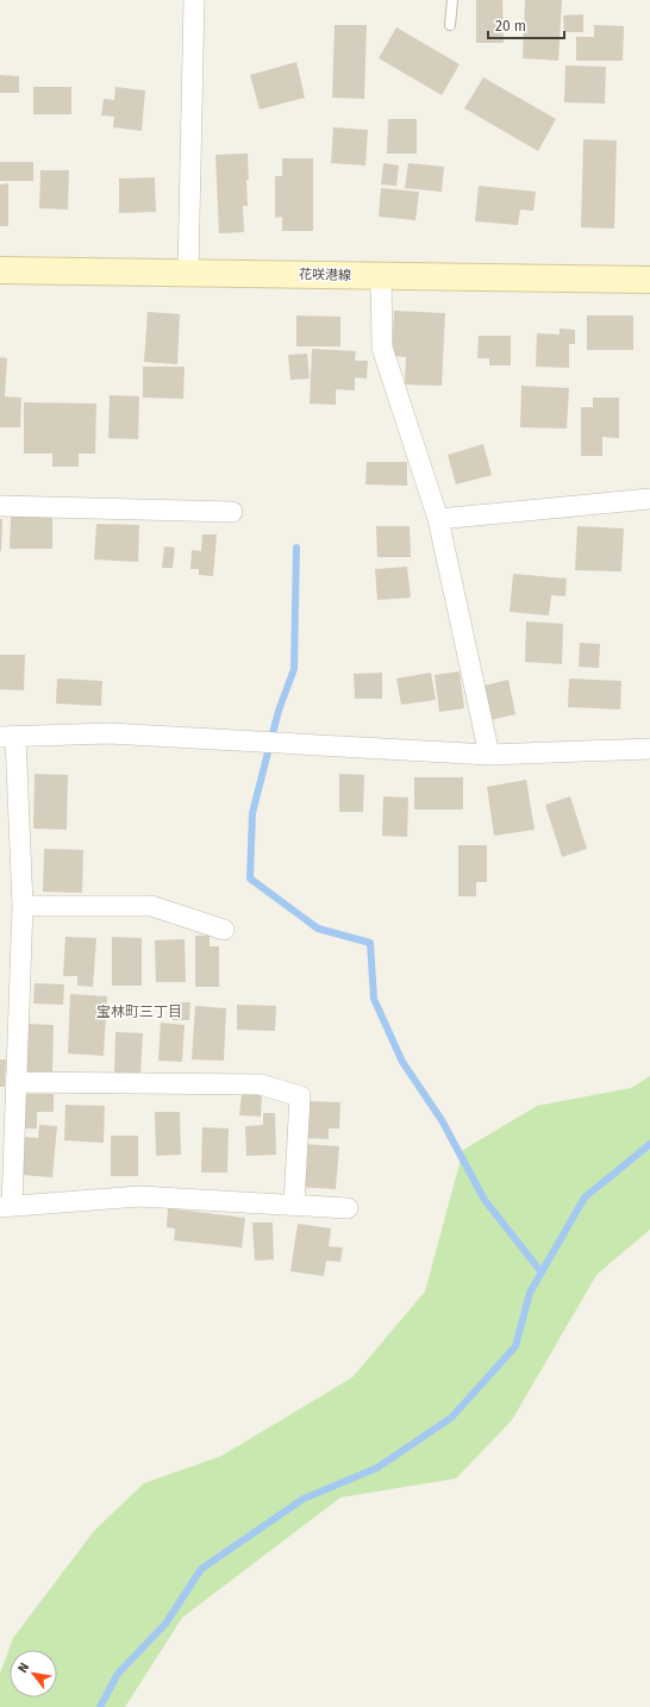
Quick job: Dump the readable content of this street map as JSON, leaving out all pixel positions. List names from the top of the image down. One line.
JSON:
{"streets":{"main road":["花咲港線"]},"districts":["宝林町三丁目"],"scale_bar":"20 m","north":"top left"}
